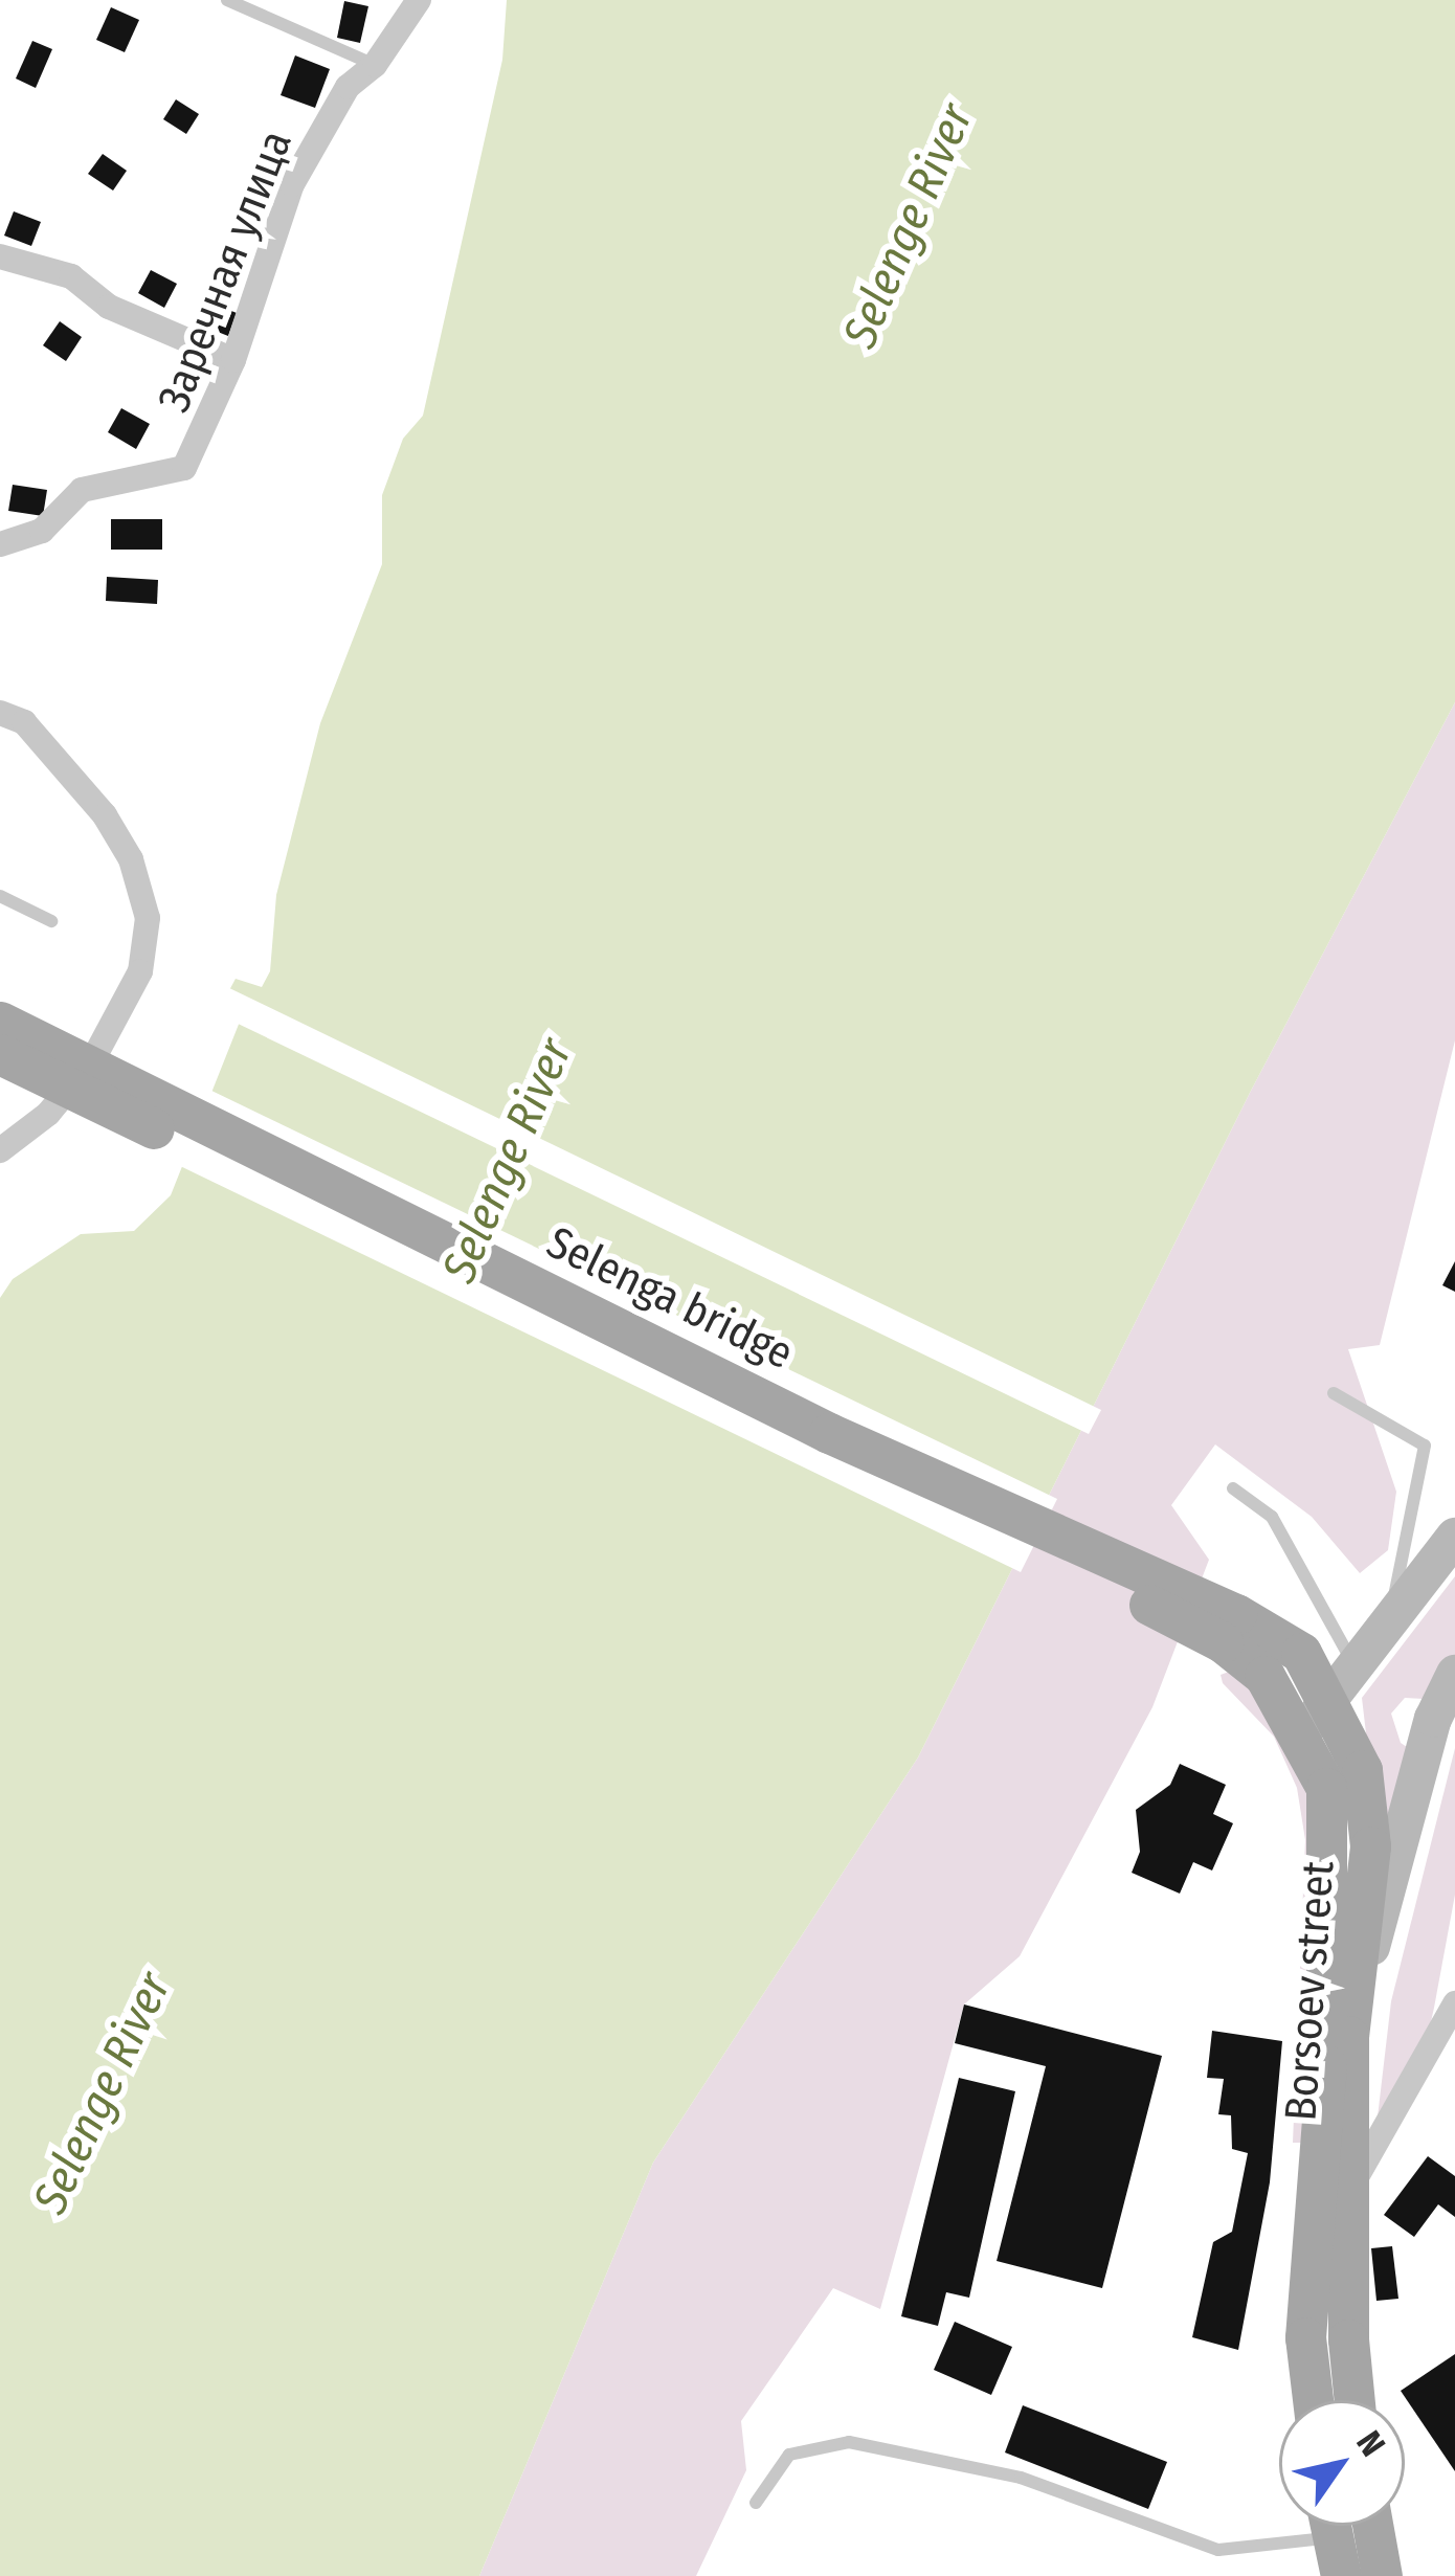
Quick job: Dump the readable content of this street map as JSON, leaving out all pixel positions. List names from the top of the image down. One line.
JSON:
{"streets":{"main road":["Selenga bridge","Borsoev street"],"street":["Заречная улица"]},"crossings":[["Selenga bridge","Borsoev street"]],"water":["Selenge River"],"north":"top right"}
